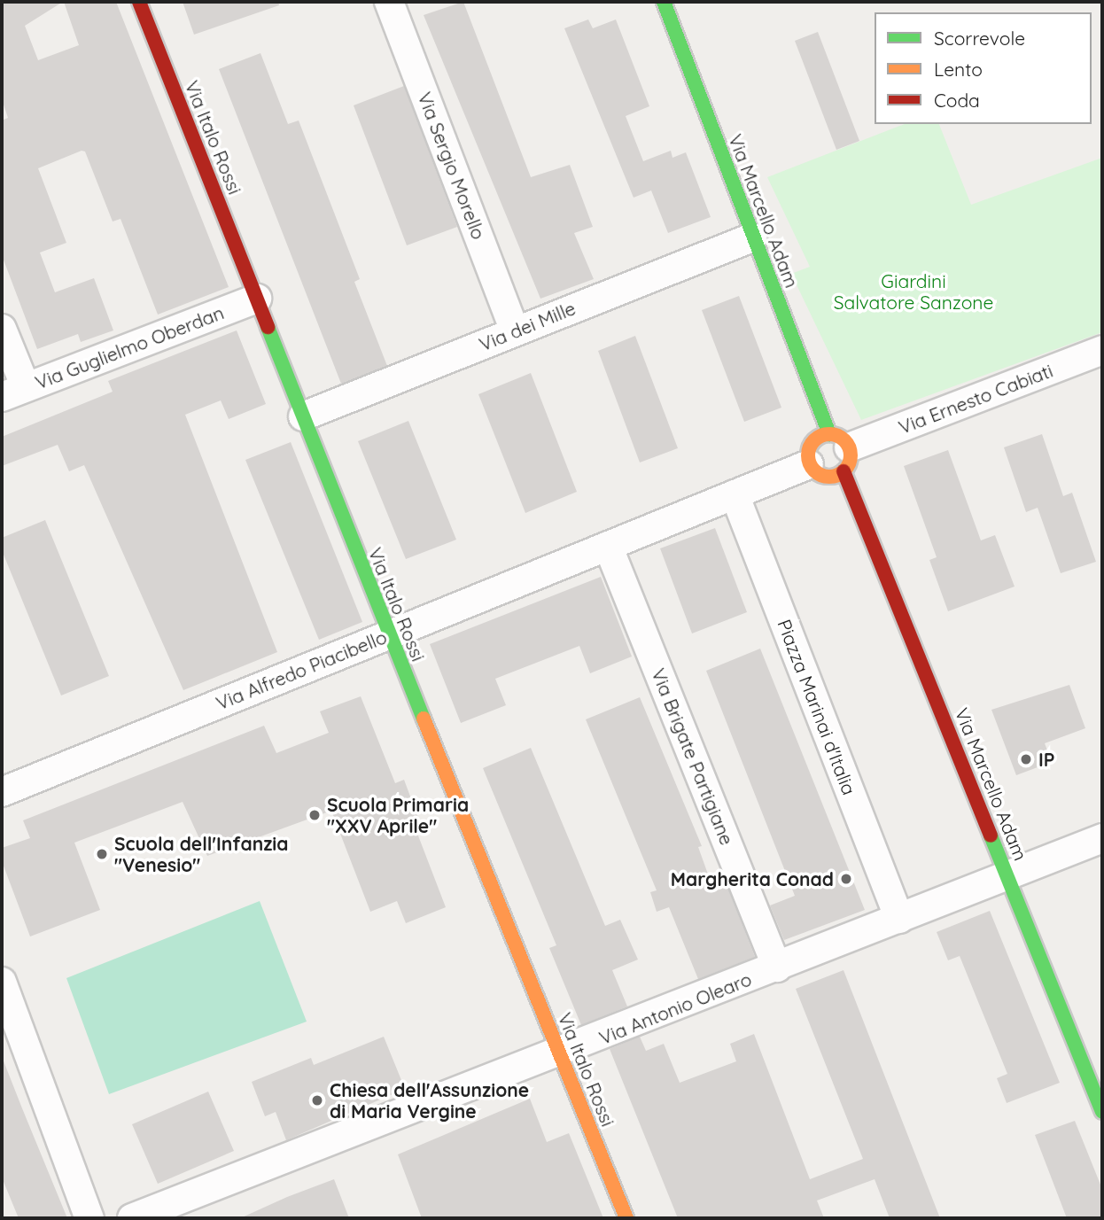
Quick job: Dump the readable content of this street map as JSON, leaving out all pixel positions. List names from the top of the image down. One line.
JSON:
{"streets":{"street":["Via Italo Rossi","Via Sergio Morello","Via Marcello Adam","Via dei Mille","Via Guglielmo Oberdan","Via Ernesto Cabiati","Via Alfredo Piacibello","Piazza Marinai d'Italia","Via Brigate Partigiane","Via Antonio Olearo"]},"crossings":[["Via Italo Rossi","Via dei Mille"],["Via Italo Rossi","Via Guglielmo Oberdan"],["Via Italo Rossi","Via Alfredo Piacibello"],["Via Italo Rossi","Via Antonio Olearo"],["Via Sergio Morello","Via dei Mille"],["Via Marcello Adam","Via dei Mille"],["Via Marcello Adam","Via Ernesto Cabiati"],["Via Marcello Adam","Via Antonio Olearo"],["Via Alfredo Piacibello","Piazza Marinai d'Italia"],["Via Alfredo Piacibello","Via Brigate Partigiane"],["Piazza Marinai d'Italia","Via Antonio Olearo"],["Via Brigate Partigiane","Via Antonio Olearo"]],"parks":["Giardini Salvatore Sanzone"],"places":["IP","Scuola Primaria \"XXV Aprile\"","Scuola dell'Infanzia \"Venesio\"","Margherita Conad","Chiesa dell'Assunzione di Maria Vergine"],"legend":["Scorrevole","Lento","Coda"]}
